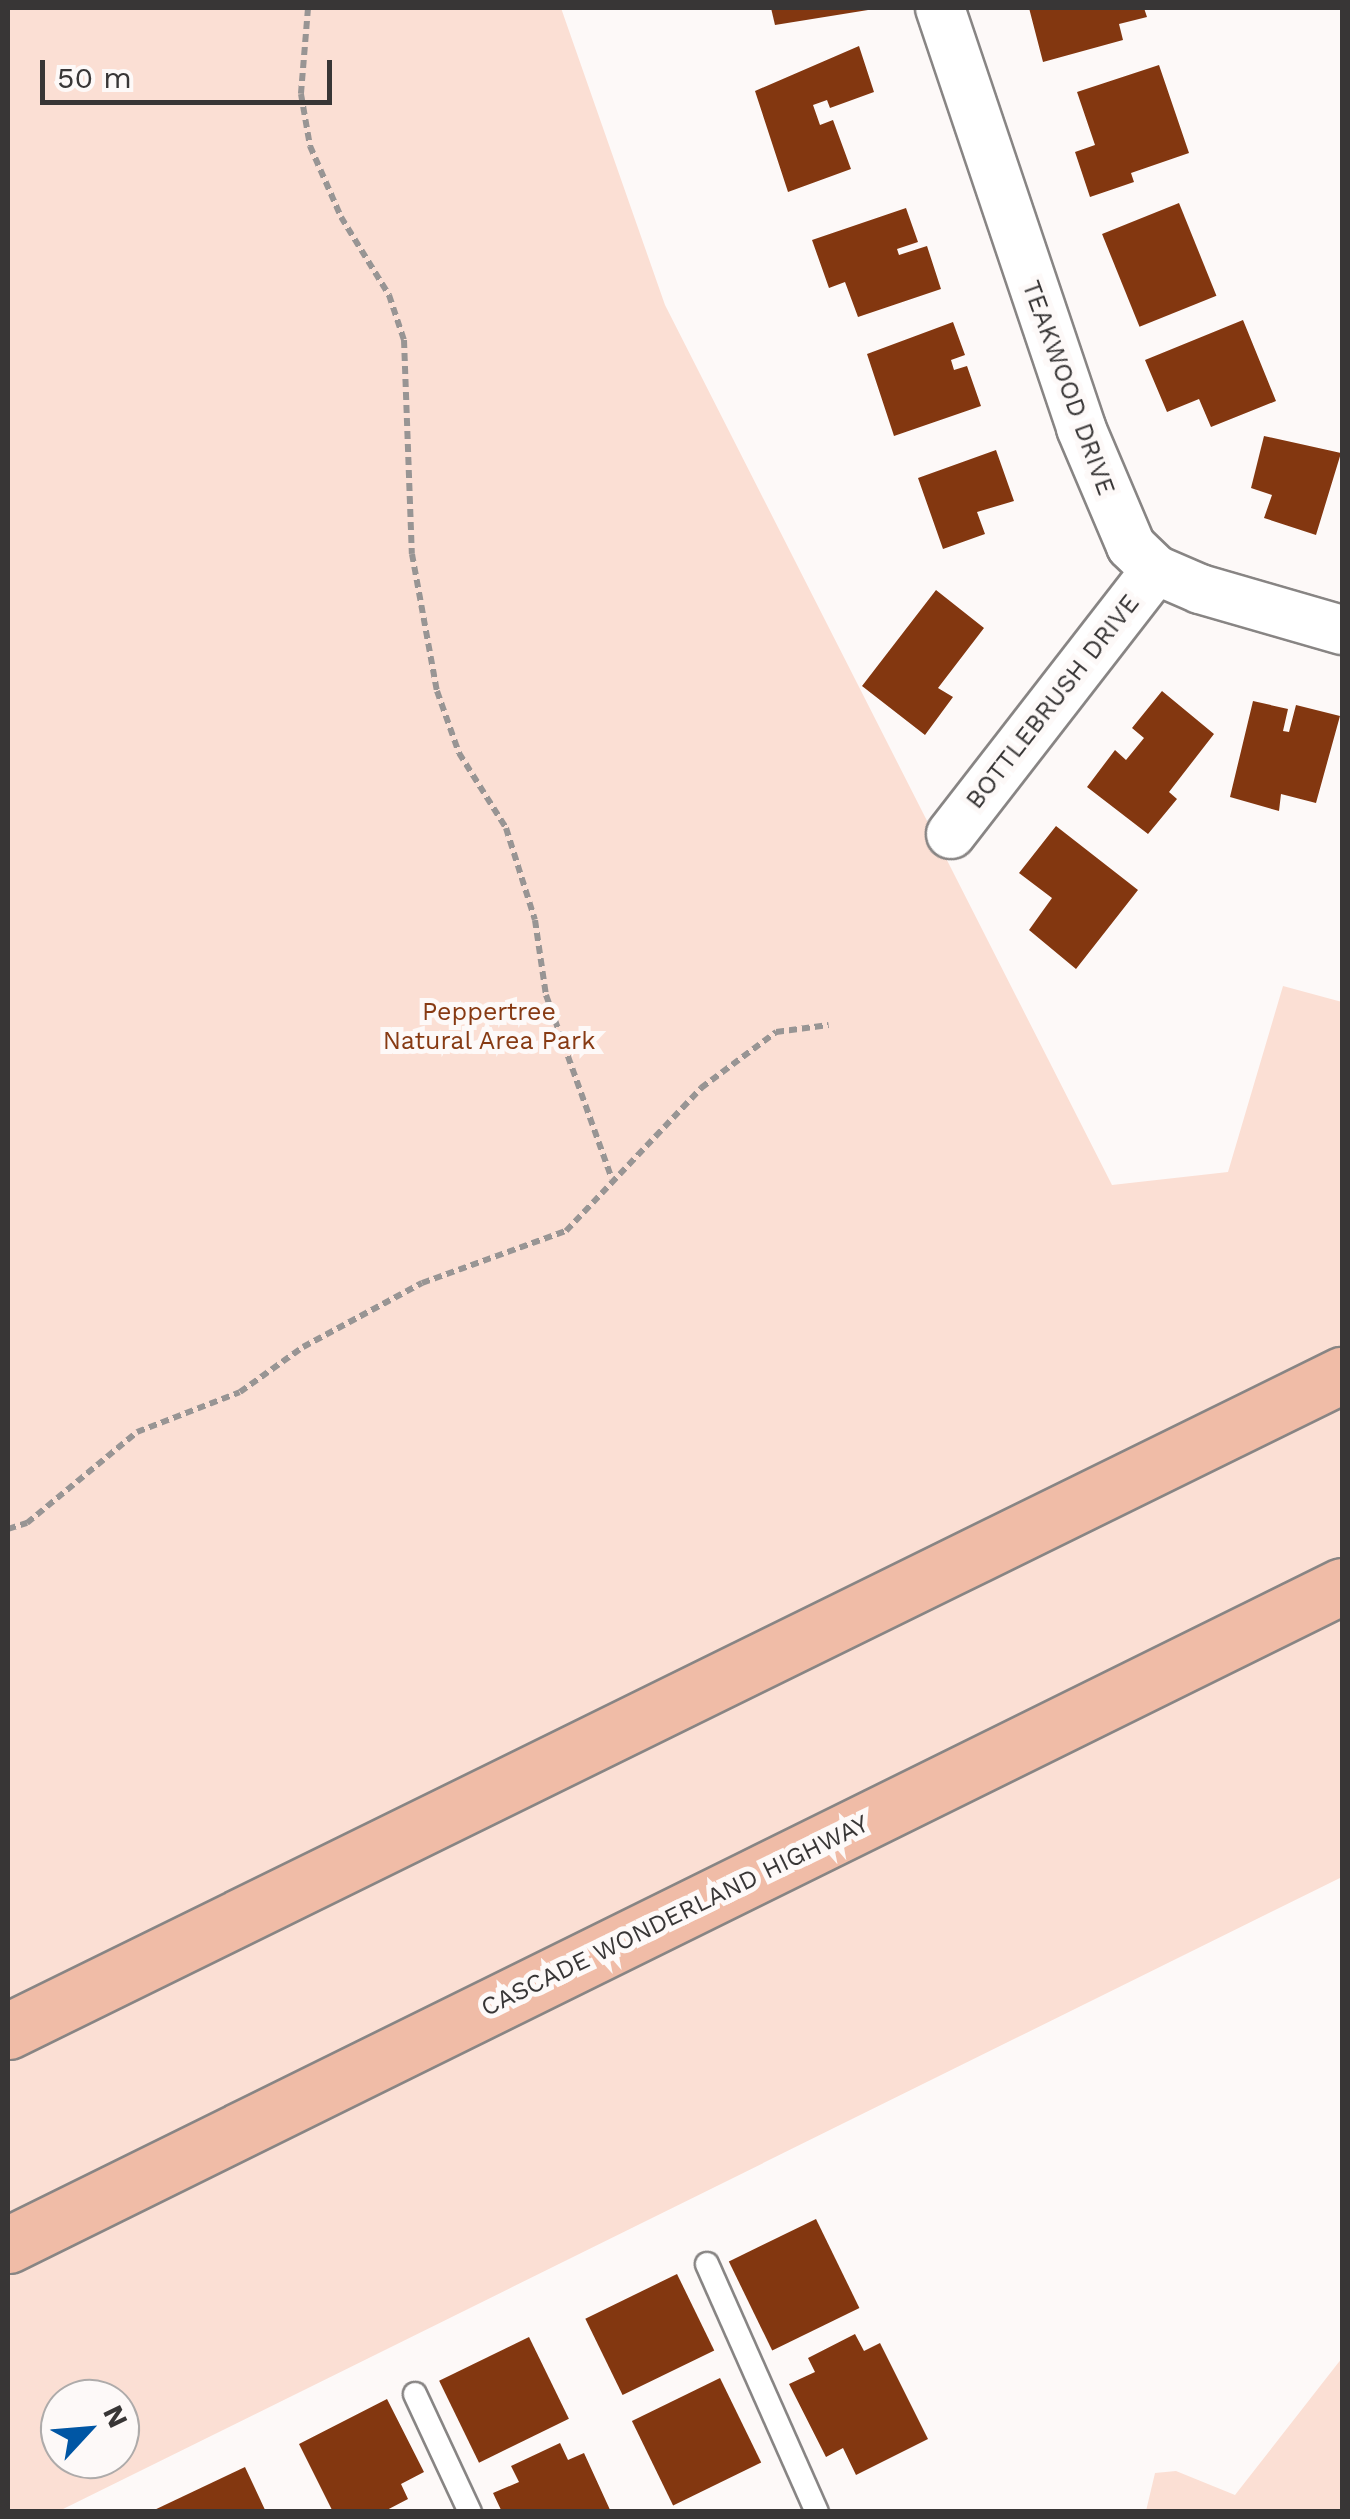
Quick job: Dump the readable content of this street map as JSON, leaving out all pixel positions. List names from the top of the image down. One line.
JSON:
{"streets":{"highway":["CASCADE WONDERLAND HIGHWAY"],"street":["TEAKWOOD DRIVE","BOTTLEBRUSH DRIVE"]},"crossings":[["TEAKWOOD DRIVE","BOTTLEBRUSH DRIVE"]],"parks":["Peppertree Natural Area Park"],"scale_bar":"50 m","north":"top right"}
